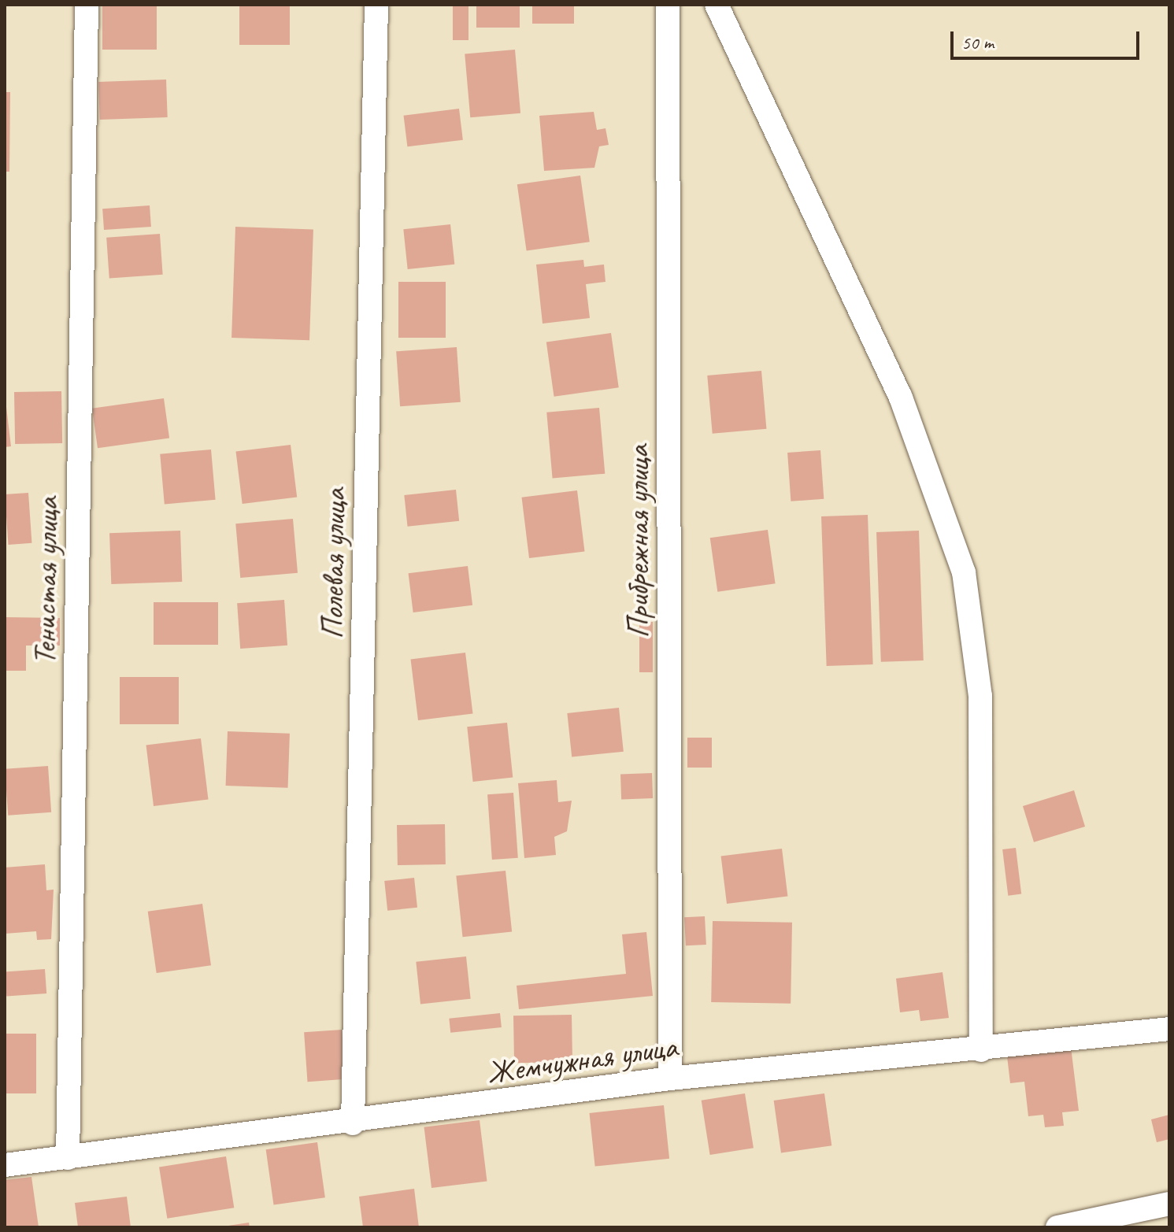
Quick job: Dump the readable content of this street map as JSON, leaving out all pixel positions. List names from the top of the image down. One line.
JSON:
{"streets":{"street":["Прибрежная улица","Полевая улица","Тенистая улица","Жемчужная улица"]},"crossings":[["Прибрежная улица","Жемчужная улица"],["Полевая улица","Жемчужная улица"],["Тенистая улица","Жемчужная улица"]],"scale_bar":"50 m"}
